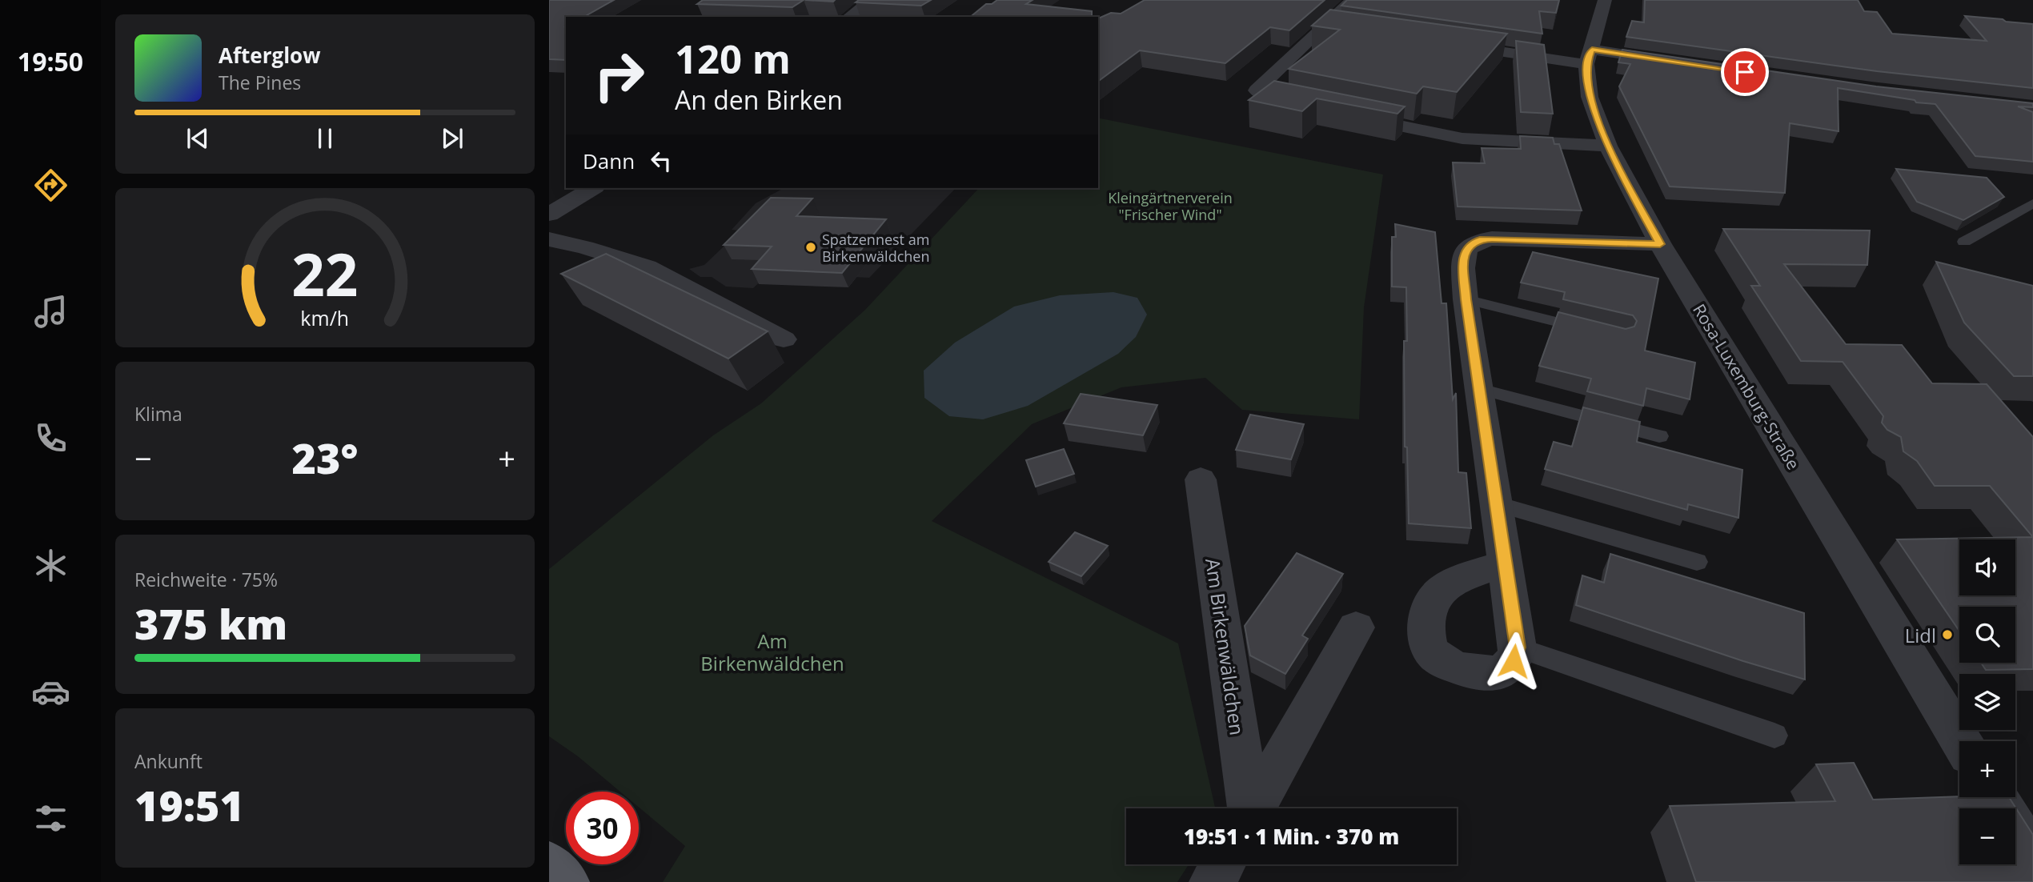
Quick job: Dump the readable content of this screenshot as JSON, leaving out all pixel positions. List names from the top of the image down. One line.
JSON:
{"streets":{"street":["Rosa-Luxemburg-Straße","Am Birkenwäldchen"]},"parks":["Kleingärtnerverein \"Frischer Wind\"","Am Birkenwäldchen"],"places":["Spatzennest am Birkenwäldchen","Lidl"],"page":{"tabs":"19:50","turn":["120 m","An den Birken"],"song":["Afterglow","The Pines"],"then":"Dann","tile":["Klima",["Reichweite · 75%","375 km"],["Ankunft","19:51"]],"heat":["−","23°","+"],"map_buttons":["+","−"],"limit":"30","trip":"19:51 · 1 Min. · 370 m","gauge":["22","km/h"]}}
